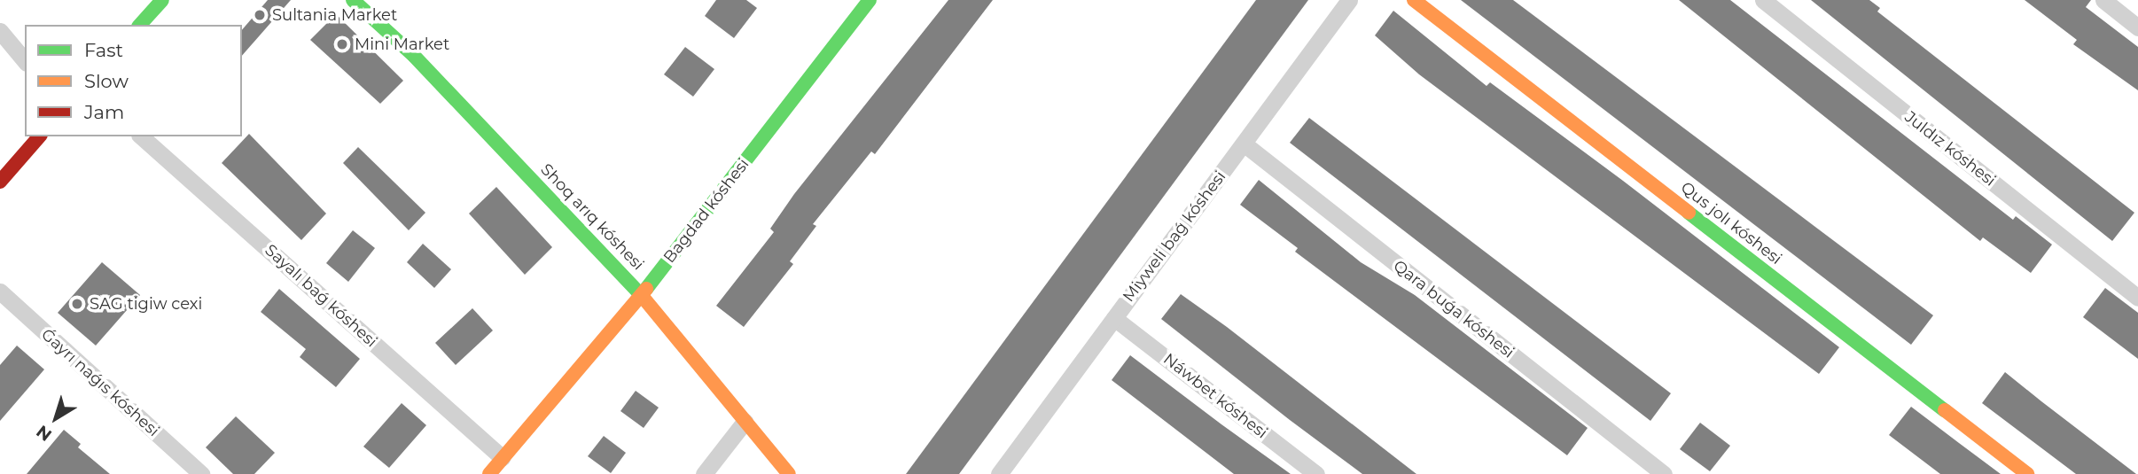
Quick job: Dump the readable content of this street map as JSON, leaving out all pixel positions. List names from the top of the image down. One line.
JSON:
{"streets":{"street":["Juldız kóshesi","Bagdad kóshesi","Shoq arıq kóshesi","Qus jolı kóshesi","Miyweli baǵ kóshesi","Sayalı baǵ kóshesi","Qara buǵa kóshesi","Ǵayrı naǵıs kóshesi","Náwbet kóshesi"]},"crossings":[["Bagdad kóshesi","Shoq arıq kóshesi"],["Bagdad kóshesi","Sayalı baǵ kóshesi"],["Miyweli baǵ kóshesi","Qara buǵa kóshesi"],["Miyweli baǵ kóshesi","Náwbet kóshesi"]],"places":["Sultania Market","Mini Market","SAG tigiw cexi"],"legend":["Fast","Slow","Jam"],"north":"bottom left"}
